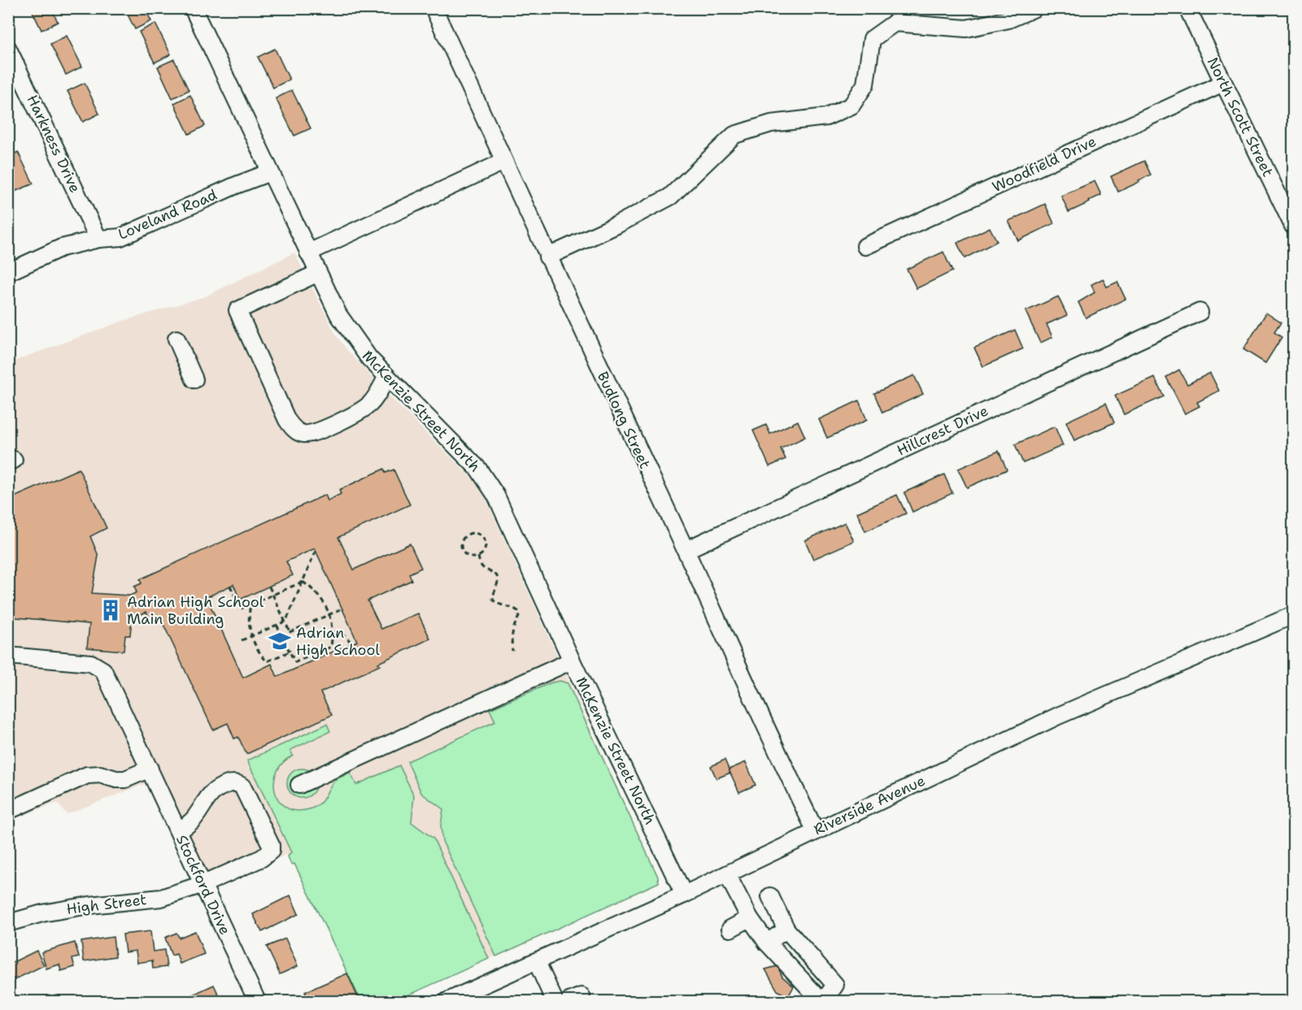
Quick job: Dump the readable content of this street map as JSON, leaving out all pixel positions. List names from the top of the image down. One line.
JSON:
{"streets":{"street":["North Scott Street","Harkness Drive","Woodfield Drive","Loveland Road","McKenzie Street North","Budlong Street","Hillcrest Drive","Riverside Avenue","Stockford Drive","High Street"]},"crossings":[["North Scott Street","Woodfield Drive"],["Harkness Drive","Loveland Road"],["Loveland Road","McKenzie Street North"],["McKenzie Street North","Riverside Avenue"],["Budlong Street","Hillcrest Drive"],["Budlong Street","Riverside Avenue"],["Stockford Drive","High Street"]],"places":{"building":["Adrian High School Main Building"],"school or university":["Adrian High School"]}}
